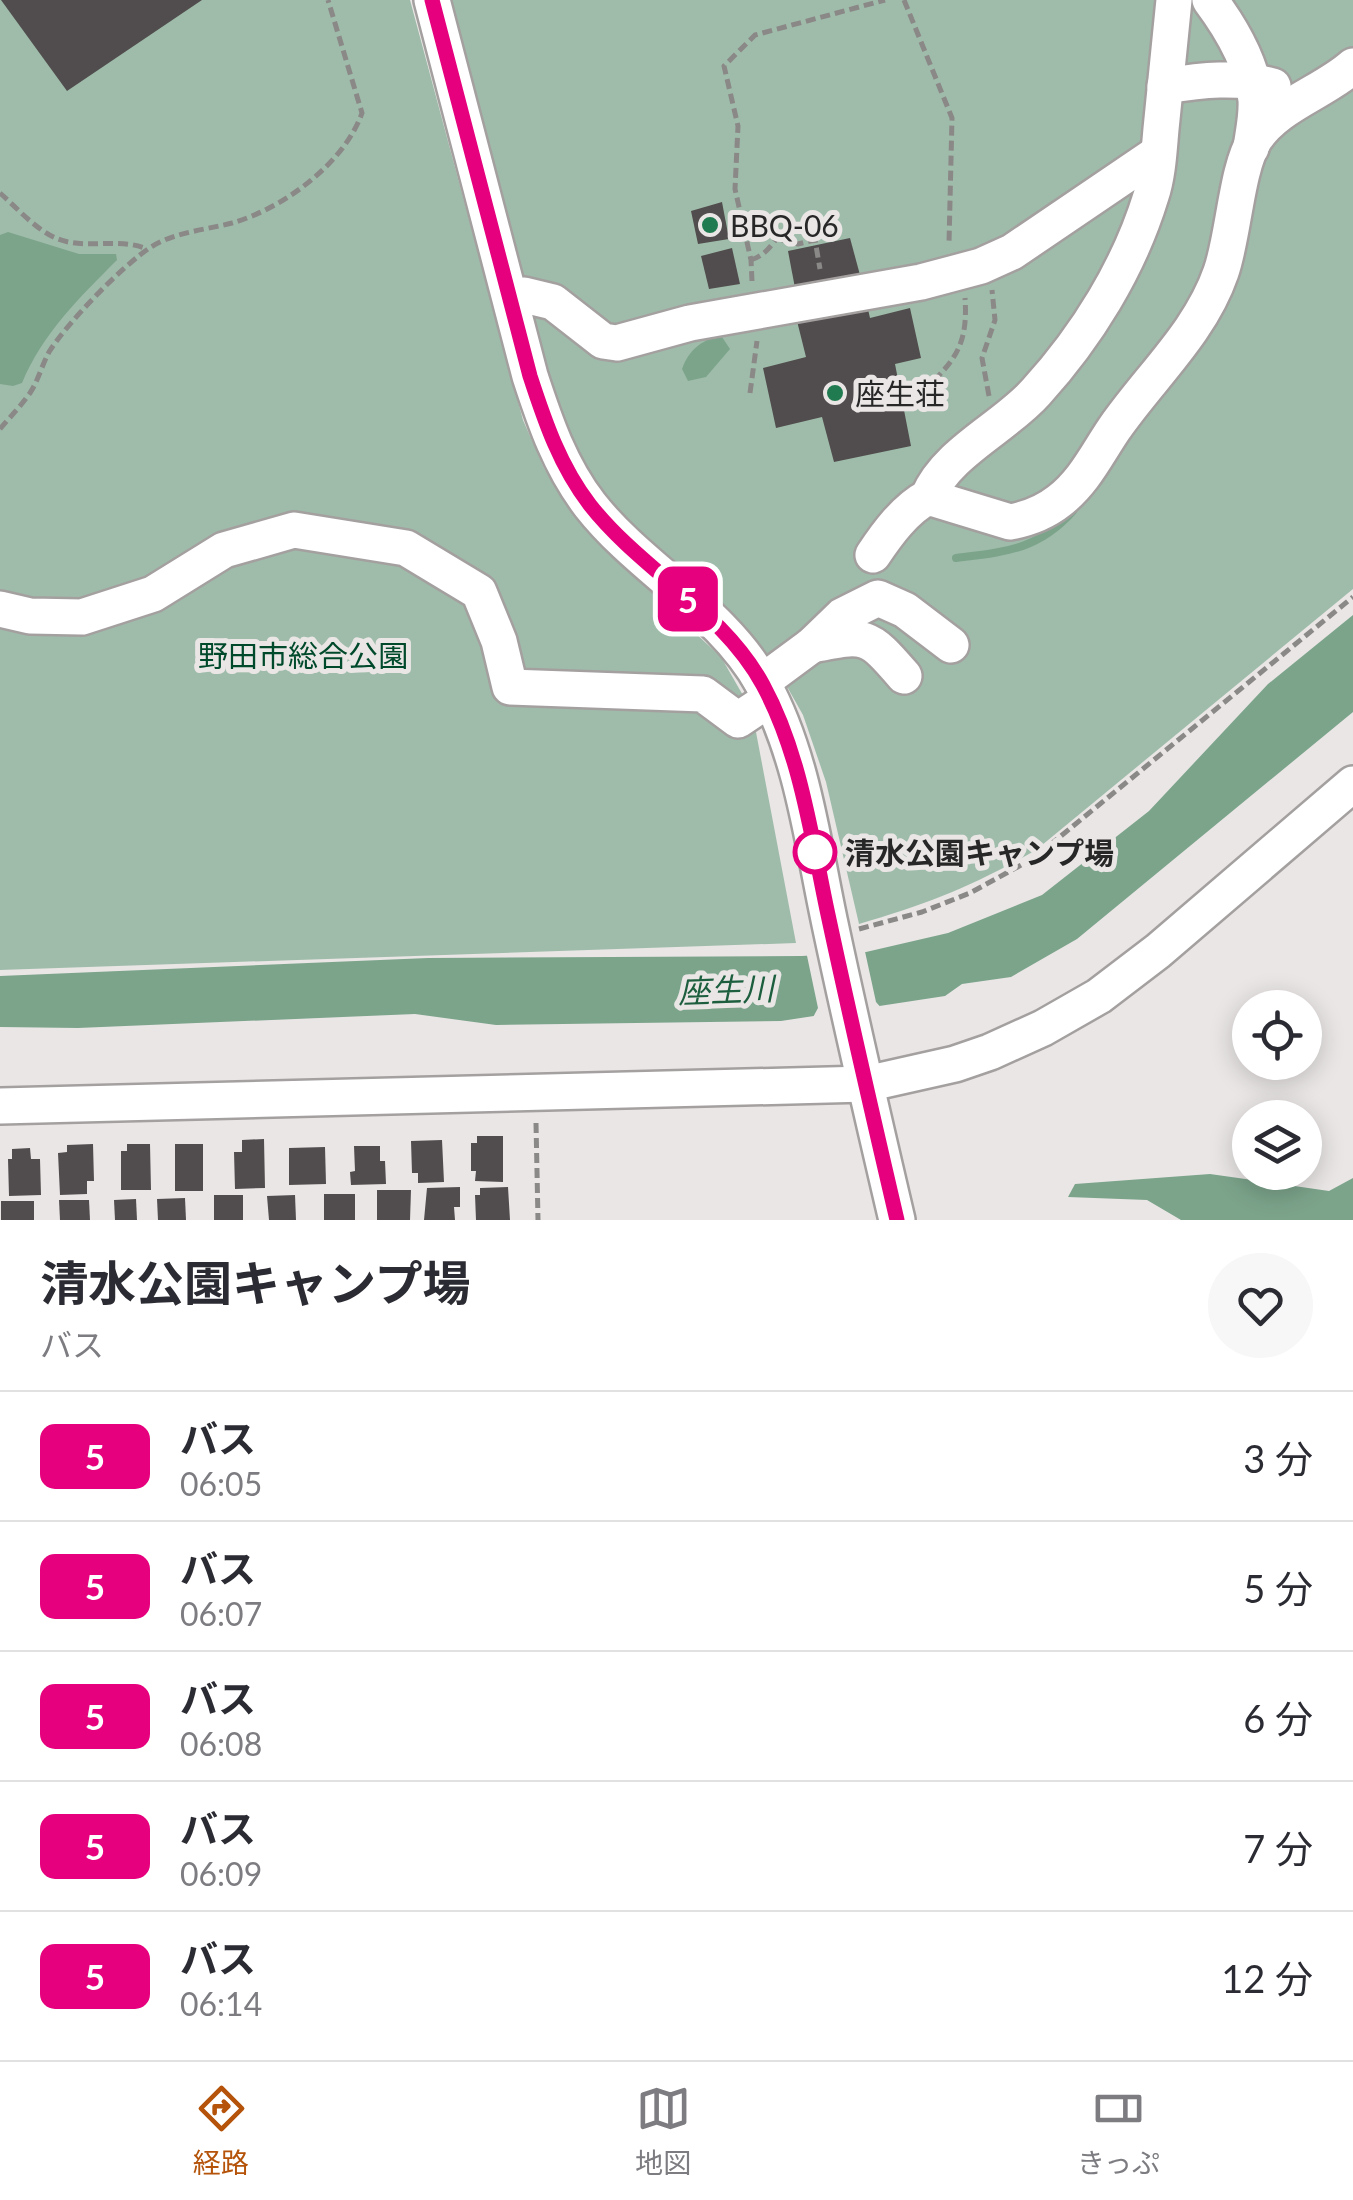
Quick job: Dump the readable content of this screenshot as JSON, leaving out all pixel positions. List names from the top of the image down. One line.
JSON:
{"water":["座生川"],"parks":["野田市総合公園"],"places":["BBQ-06","座生荘","清水公園キャンプ場"],"lines":["bus line 5"],"page":{"on_map":"5","heading":["清水公園キャンプ場","バス"],"list":[{"mark":"5","name":"バス","note":"06:05","value":"3 分"},{"mark":"5","name":"バス","note":"06:07","value":"5 分"},{"mark":"5","name":"バス","note":"06:08","value":"6 分"},{"mark":"5","name":"バス","note":"06:09","value":"7 分"},{"mark":"5","name":"バス","note":"06:14","value":"12 分"}],"tabs":["経路","地図","きっぷ"]}}
